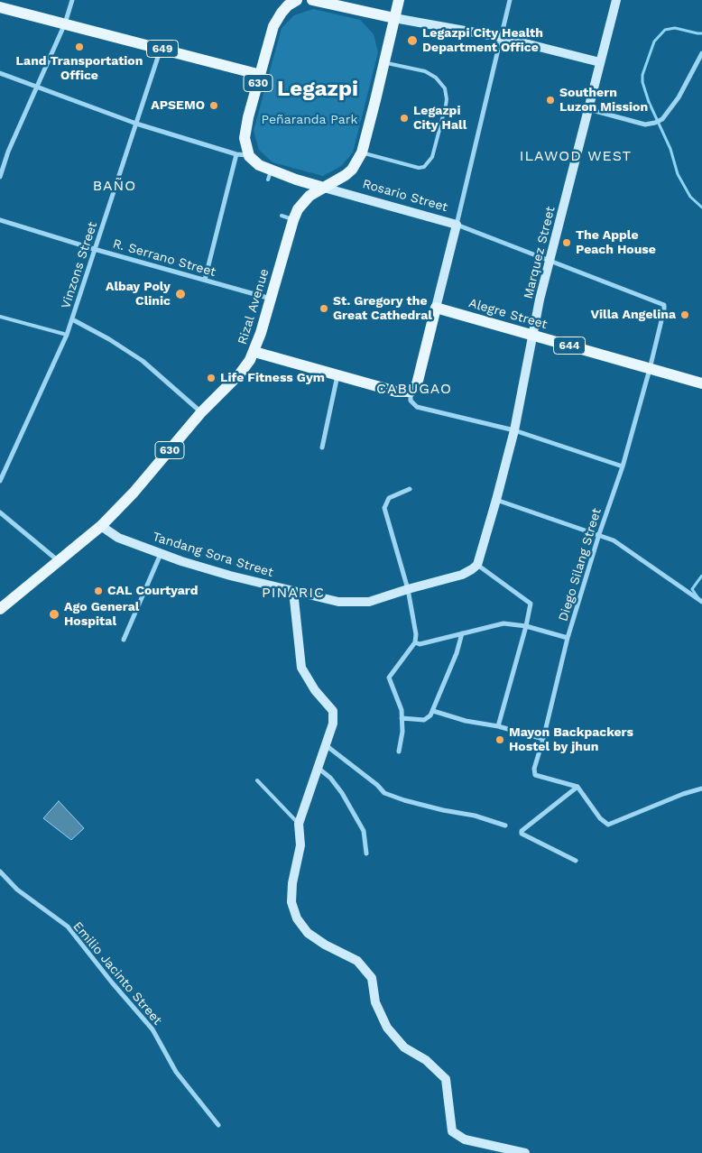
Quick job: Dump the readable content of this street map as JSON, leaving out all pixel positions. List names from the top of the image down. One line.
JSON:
{"streets":{"main road":["649","630","Rosario Street","Rizal Avenue","Alegre Street","644"],"street":["Marquez Street","R. Serrano Street","Vinzons Street","Tandang Sora Street","Diego Silang Street","Emilio Jacinto Street"]},"crossings":[["649","630"],["649","Vinzons Street"],["630","Rosario Street"],["Rosario Street","Marquez Street"],["Rosario Street","Rizal Avenue"],["Rosario Street","Diego Silang Street"],["Marquez Street","Alegre Street"],["Marquez Street","Tandang Sora Street"],["R. Serrano Street","Vinzons Street"],["R. Serrano Street","Rizal Avenue"],["Rizal Avenue","Tandang Sora Street"],["Alegre Street","Diego Silang Street"]],"districts":["Legazpi","ILAWOD WEST","BAÑO","CABUGAO","PINARIC"],"parks":["Peñaranda Park"],"places":["Legazpi City Health Department Office","Land Transportation Office","Southern Luzon Mission","APSEMO","Legazpi City Hall","The Apple Peach House","Albay Poly Clinic","St. Gregory the Great Cathedral","Villa Angelina","Life Fitness Gym","CAL Courtyard","Ago General Hospital","Mayon Backpackers Hostel by jhun"]}
